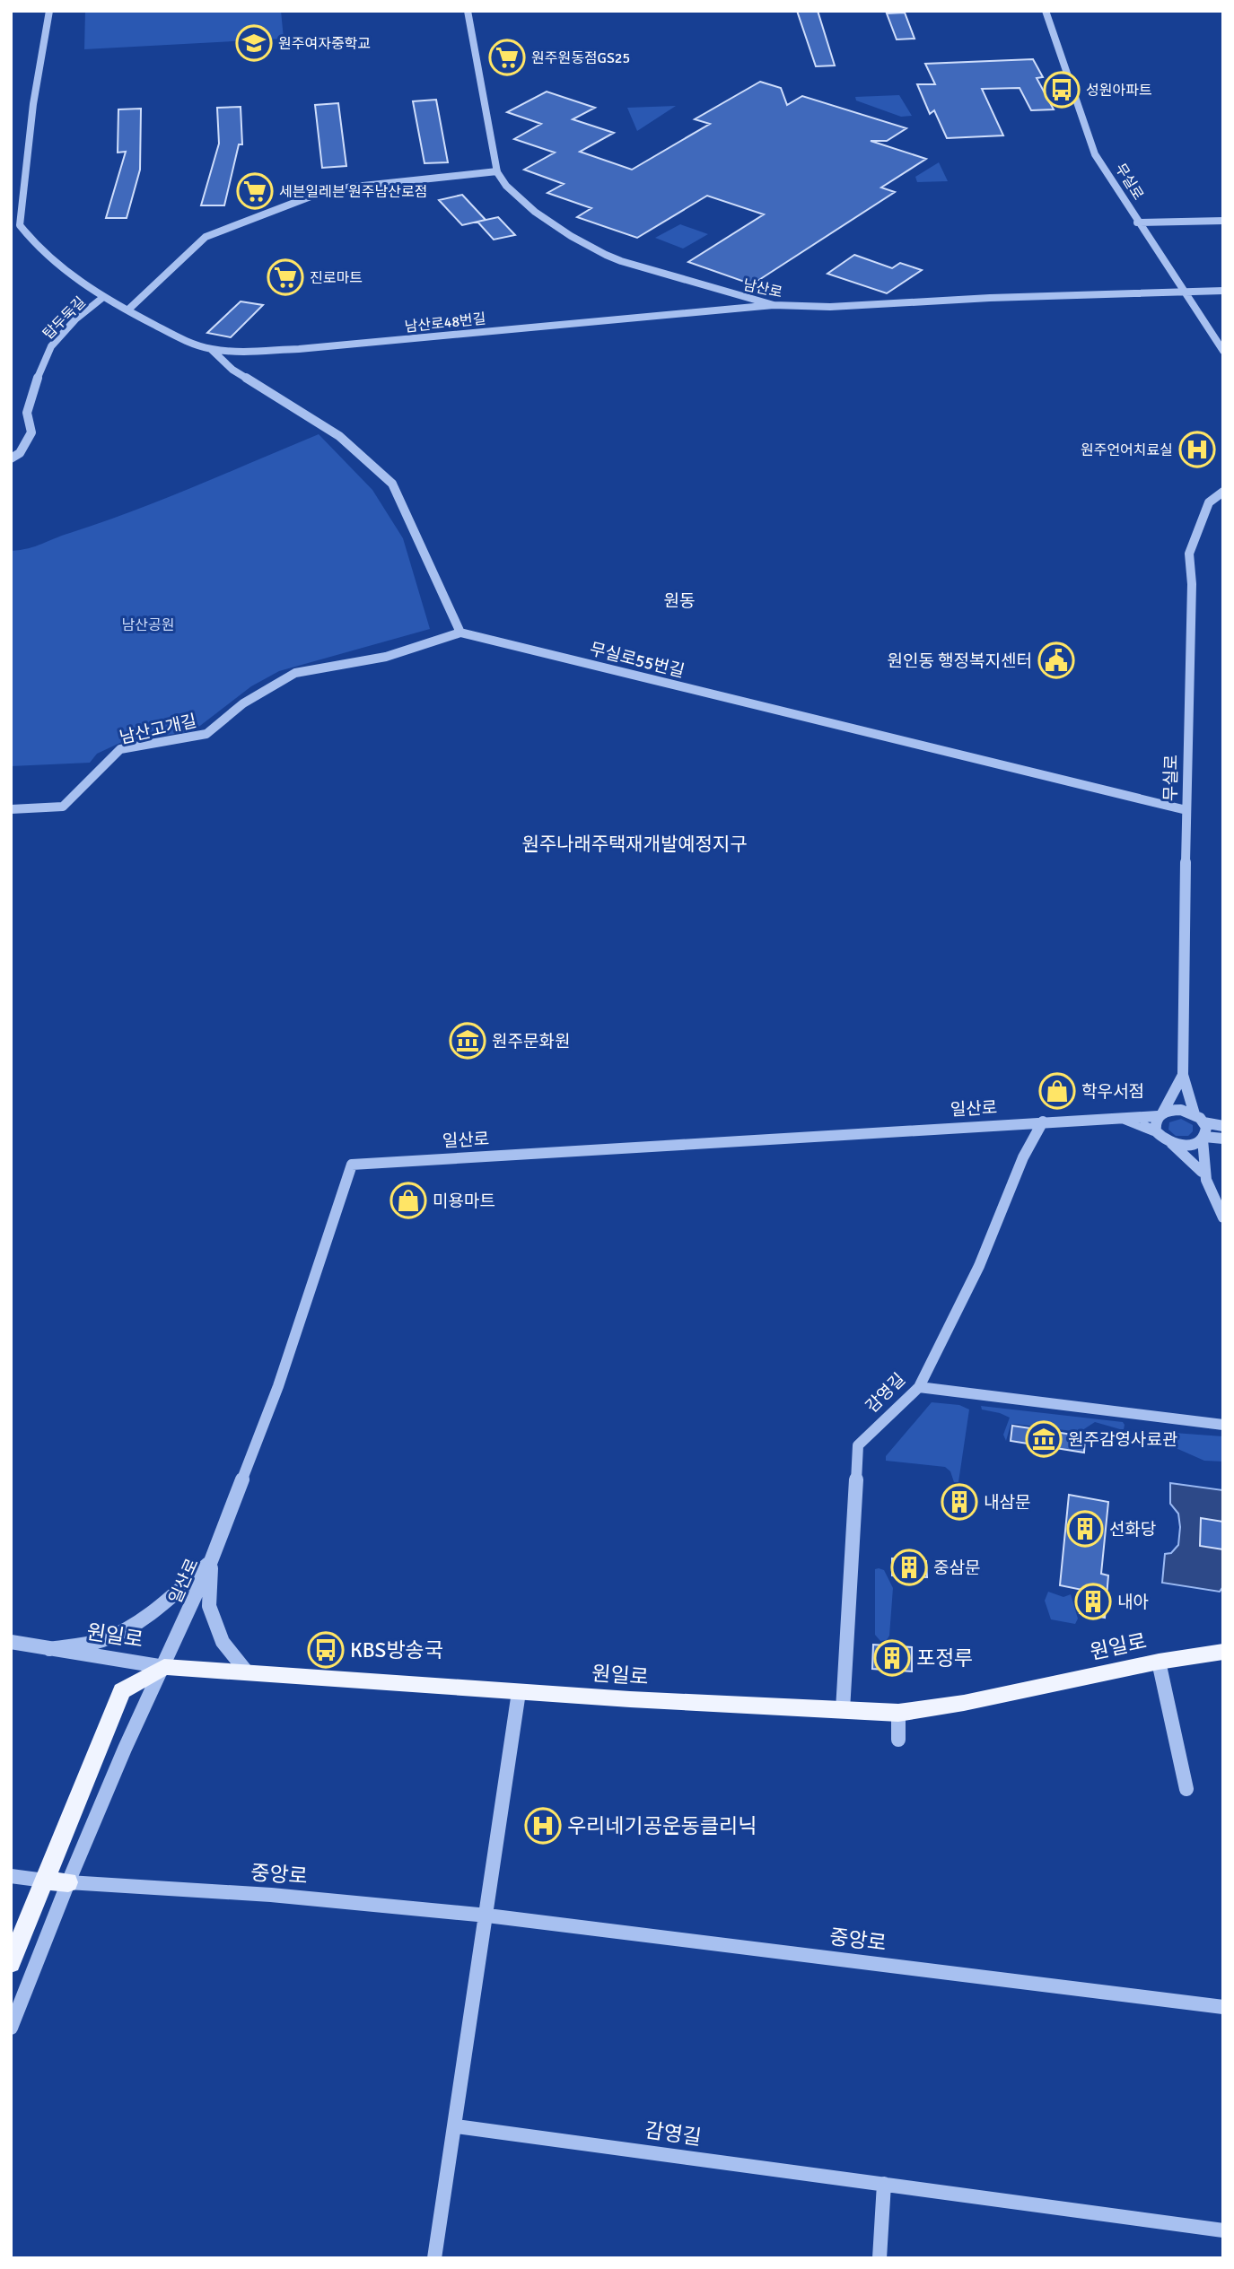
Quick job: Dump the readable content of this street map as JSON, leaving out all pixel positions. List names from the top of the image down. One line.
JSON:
{"streets":{"main road":["원일로"],"street":["무실로","남산로","탑두둑길","남산로48번길","무실로55번길","남산고개길","일산로","감영길","중앙로"]},"crossings":[["무실로","남산로"],["무실로","무실로55번길"],["남산로","남산로48번길"],["탑두둑길","남산로48번길"],["무실로55번길","남산고개길"],["일산로","감영길"],["일산로","원일로"],["일산로","중앙로"],["감영길","원일로"]],"districts":["원동","원주나래주택재개발예정지구"],"parks":["남산공원"],"places":{"school or university":["원주여자중학교"],"supermarket":["원주원동점GS25","세븐일레븐 원주남산로점","진로마트"],"bus stop":["성원아파트","KBS방송국"],"hospital":["원주언어치료실","우리네기공운동클리닉"],"public building":["원인동 행정복지센터"],"museum":["원주문화원","원주감영사료관"],"shop":["학우서점","미용마트"],"building":["내삼문","선화당","중삼문","내아","포정루"]}}
